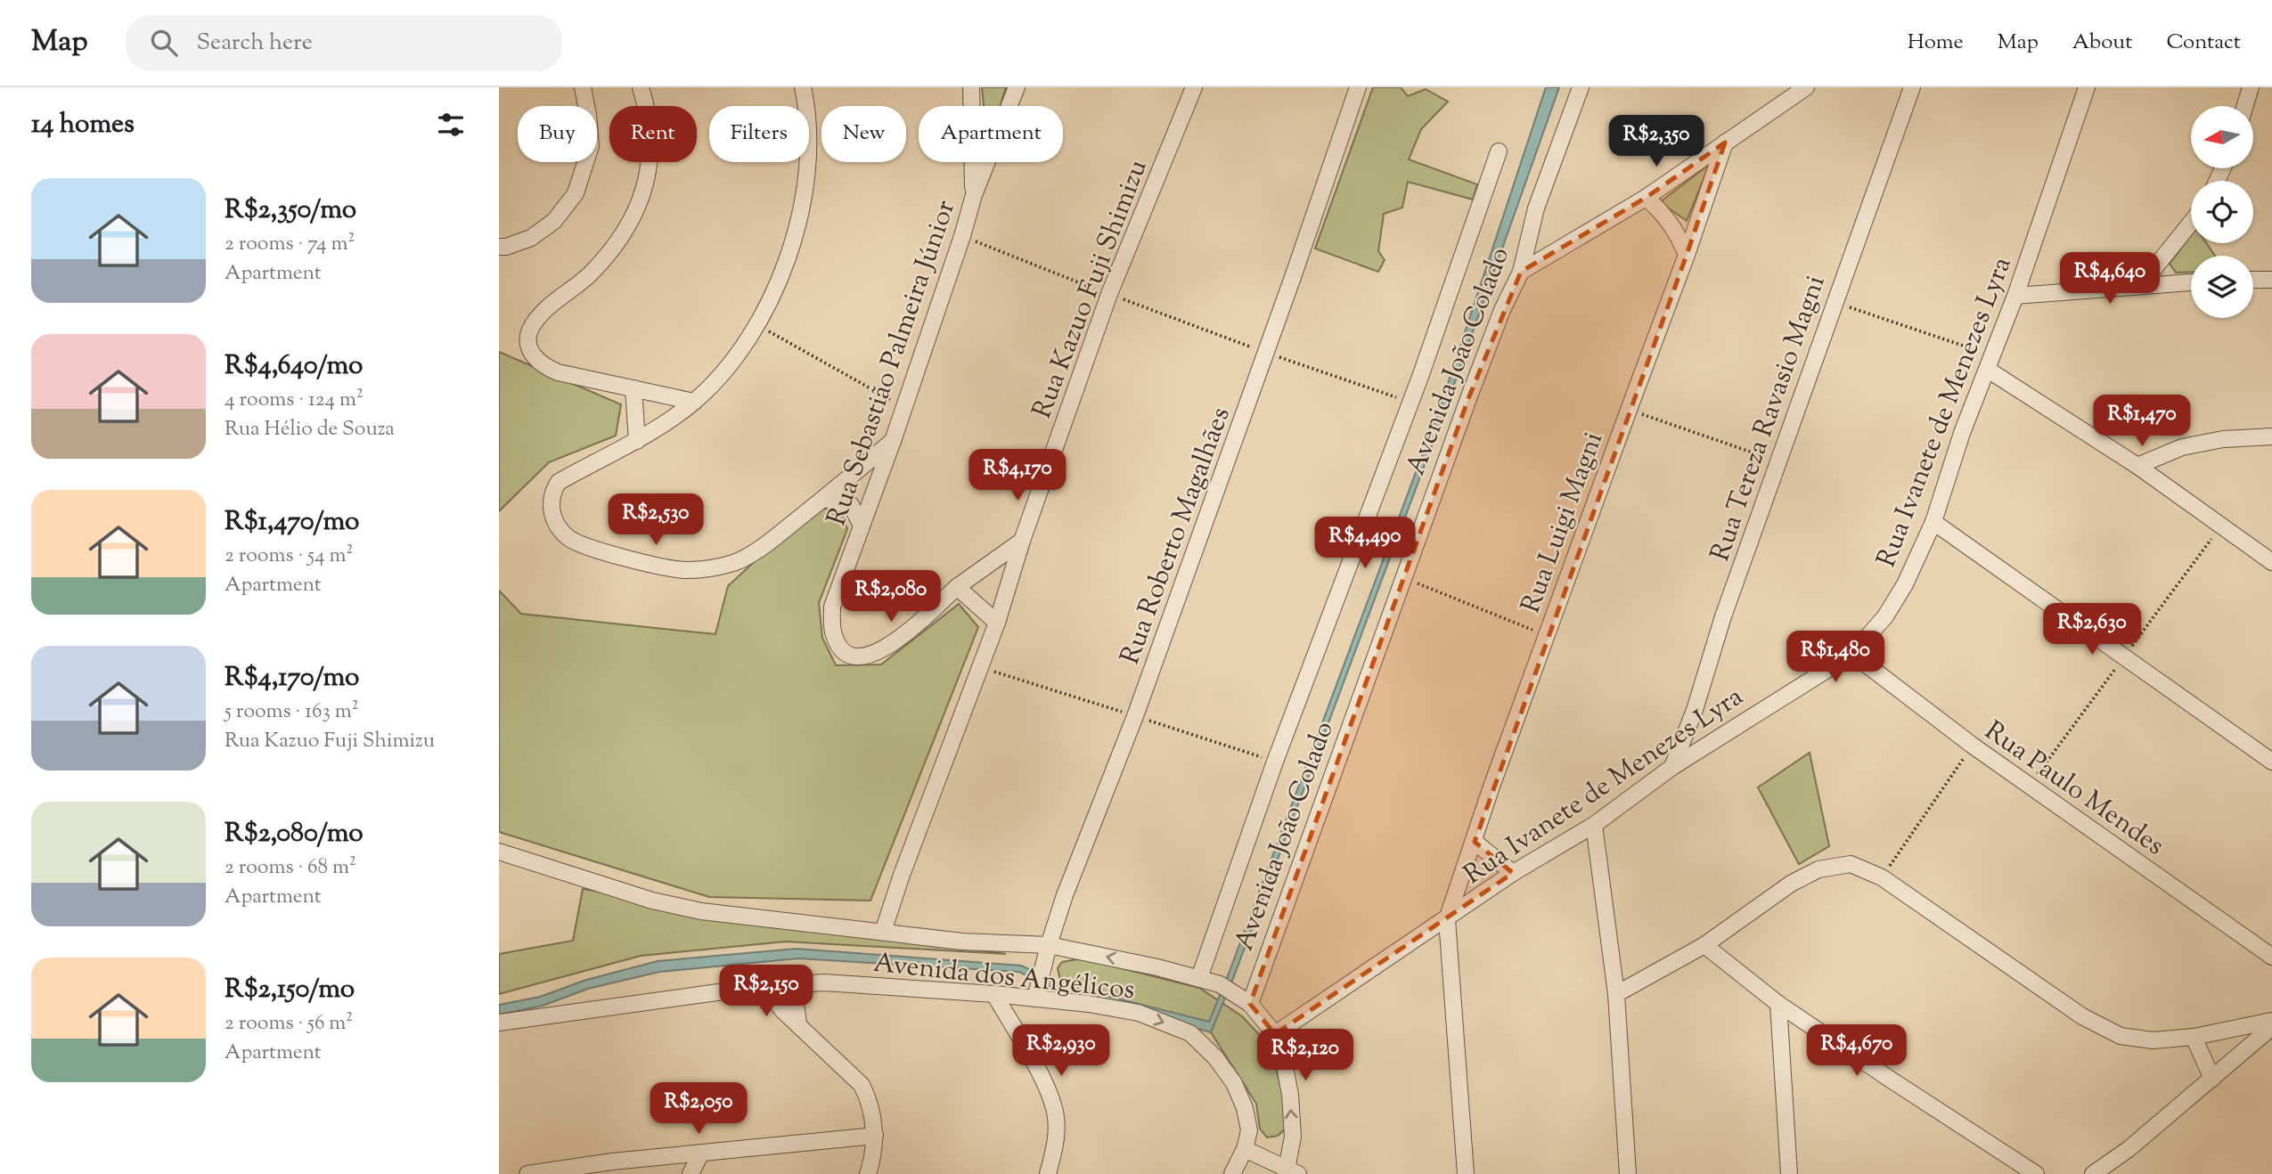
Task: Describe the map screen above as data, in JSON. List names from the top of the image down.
{
  "streets": {
    "street": [
      "Rua Kazuo Fuji Shimizu",
      "Avenida João Colado",
      "Rua Sebastião Palmeira Júnior",
      "Rua Ivanete de Menezes Lyra",
      "Rua Tereza Ravasio Magni",
      "Rua Luigi Magni",
      "Rua Roberto Magalhães",
      "Rua Paulo Mendes",
      "Avenida dos Angélicos"
    ]
  },
  "crossings": [
    ["Rua Ivanete de Menezes Lyra", "Rua Tereza Ravasio Magni"],
    ["Rua Ivanete de Menezes Lyra", "Rua Luigi Magni"],
    ["Rua Ivanete de Menezes Lyra", "Rua Paulo Mendes"],
    ["Rua Roberto Magalhães", "Avenida dos Angélicos"]
  ],
  "north": "left",
  "page": {
    "header": "Map",
    "search": "Search here",
    "nav": [
      "Home",
      "Map",
      "About",
      "Contact"
    ],
    "heading": "14 homes",
    "chip": [
      "Buy",
      "Rent",
      "Filters",
      "New",
      "Apartment"
    ],
    "price": [
      "R$2,350",
      "R$4,640",
      "R$1,470",
      "R$4,170",
      "R$2,530",
      "R$4,490",
      "R$2,080",
      "R$2,630",
      "R$1,480",
      "R$2,150",
      "R$2,930",
      "R$4,670",
      "R$2,120",
      "R$2,050"
    ],
    "list": [
      {
        "name": "R$2,350/mo",
        "note": "2 rooms · 74 m² · Apartment"
      },
      {
        "name": "R$4,640/mo",
        "note": "4 rooms · 124 m² · Rua Hélio de Souza"
      },
      {
        "name": "R$1,470/mo",
        "note": "2 rooms · 54 m² · Apartment"
      },
      {
        "name": "R$4,170/mo",
        "note": "5 rooms · 163 m² · Rua Kazuo Fuji Shimizu"
      },
      {
        "name": "R$2,080/mo",
        "note": "2 rooms · 68 m² · Apartment"
      },
      {
        "name": "R$2,150/mo",
        "note": "2 rooms · 56 m² · Apartment"
      }
    ]
  }
}
